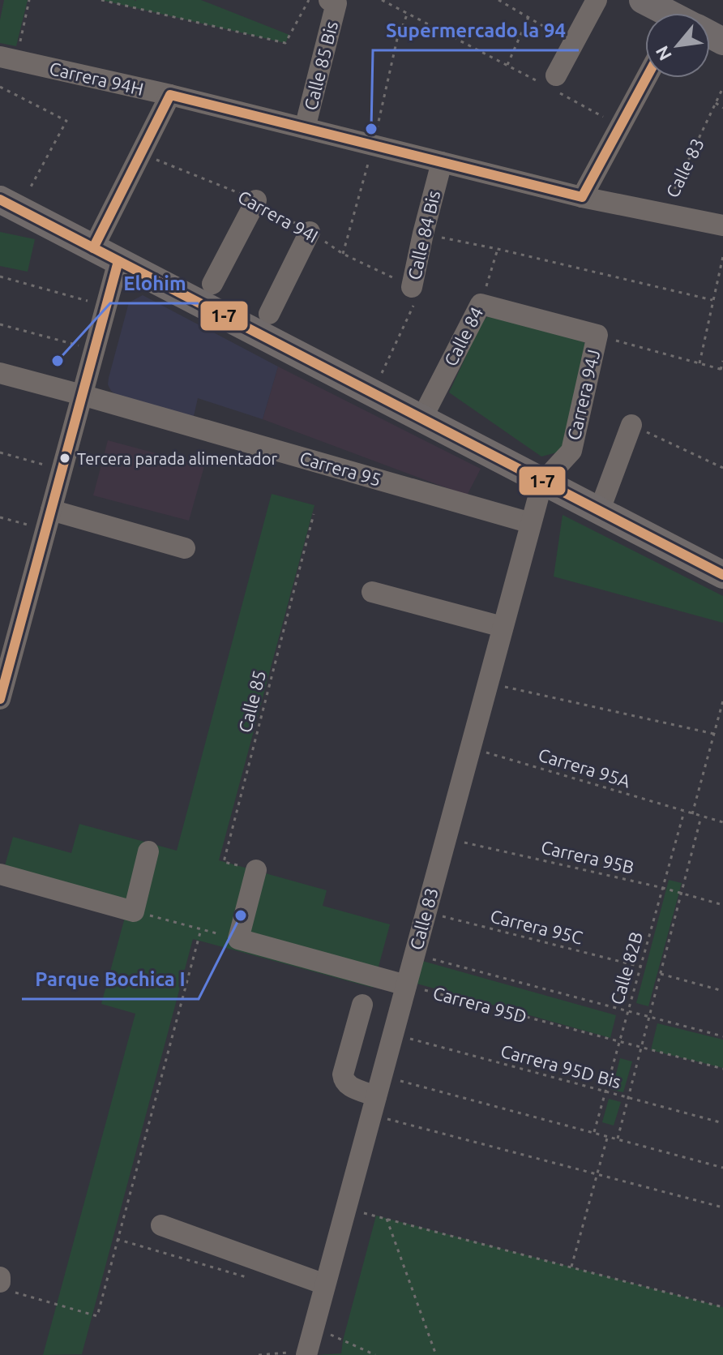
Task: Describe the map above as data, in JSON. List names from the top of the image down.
{
  "streets": {
    "street": [
      "Calle 85 Bis",
      "Carrera 94H",
      "Calle 83",
      "Calle 84 Bis",
      "Calle 84",
      "Carrera 94J",
      "Carrera 95"
    ],
    "path": [
      "Carrera 94I",
      "Calle 85",
      "Carrera 95A",
      "Carrera 95B",
      "Carrera 95C",
      "Calle 82B",
      "Carrera 95D",
      "Carrera 95D Bis"
    ]
  },
  "crossings": [
    ["Calle 85 Bis", "Carrera 94H"],
    ["Carrera 94H", "Calle 83"],
    ["Carrera 94H", "Calle 84 Bis"],
    ["Calle 83", "Carrera 94J"],
    ["Calle 83", "Carrera 95"],
    ["Calle 83", "Carrera 95A"],
    ["Calle 83", "Carrera 95B"],
    ["Calle 83", "Carrera 95C"],
    ["Calle 83", "Carrera 95D"],
    ["Calle 83", "Carrera 95D Bis"],
    ["Carrera 94I", "Calle 84 Bis"],
    ["Carrera 95A", "Calle 82B"],
    ["Carrera 95B", "Calle 82B"],
    ["Carrera 95C", "Calle 82B"],
    ["Calle 82B", "Carrera 95D"],
    ["Calle 82B", "Carrera 95D Bis"]
  ],
  "places": [
    "Supermercado la 94",
    "Elohim",
    "Tercera parada alimentador",
    "Parque Bochica I"
  ],
  "lines": ["transit line 1-7"],
  "north": "bottom left"
}
